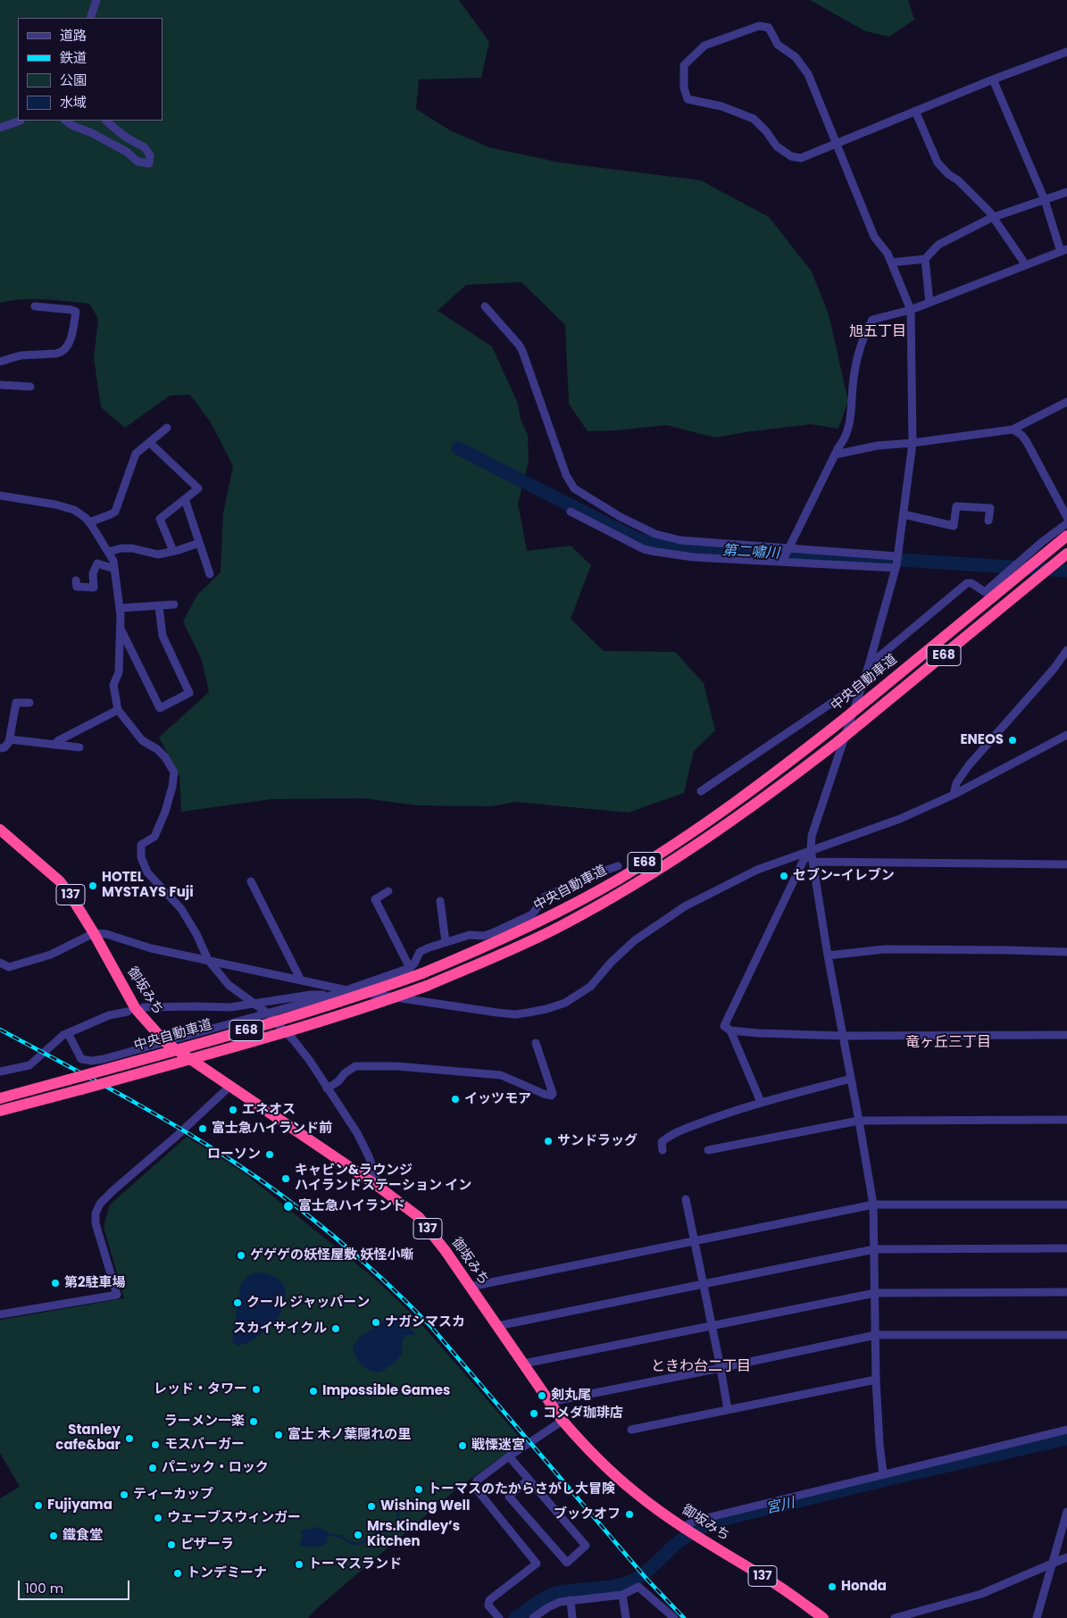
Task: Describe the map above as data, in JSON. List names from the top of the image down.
{
  "streets": {
    "highway": [
      "E68",
      "中央自動車道",
      "137",
      "御坂みち"
    ]
  },
  "districts": ["旭五丁目", "竜ヶ丘三丁目", "ときわ台二丁目"],
  "water": ["第二嘯川", "宮川"],
  "places": [
    "ENEOS",
    "セブン-イレブン",
    "HOTEL MYSTAYS Fuji",
    "イッツモア",
    "エネオス",
    "富士急ハイランド前",
    "サンドラッグ",
    "ローソン",
    "キャビン&ラウンジ ハイランドステーション イン",
    "富士急ハイランド",
    "ゲゲゲの妖怪屋敷 妖怪小噺",
    "第2駐車場",
    "クール ジャッパーン",
    "ナガシマスカ",
    "スカイサイクル",
    "レッド・タワー",
    "Impossible Games",
    "剣丸尾",
    "コメダ珈琲店",
    "ラーメン一楽",
    "富士 木ノ葉隠れの里",
    "Stanley cafe&bar",
    "モスバーガー",
    "戦慄迷宮",
    "パニック・ロック",
    "トーマスのたからさがし大冒険",
    "ティーカップ",
    "Fujiyama",
    "Wishing Well",
    "ブックオフ",
    "ウェーブスウィンガー",
    "Mrs.Kindley’s Kitchen",
    "鐵食堂",
    "ピザーラ",
    "トーマスランド",
    "トンデミーナ",
    "Honda"
  ],
  "legend": [
    "道路",
    "鉄道",
    "公園",
    "水域"
  ],
  "scale_bar": "100 m"
}
